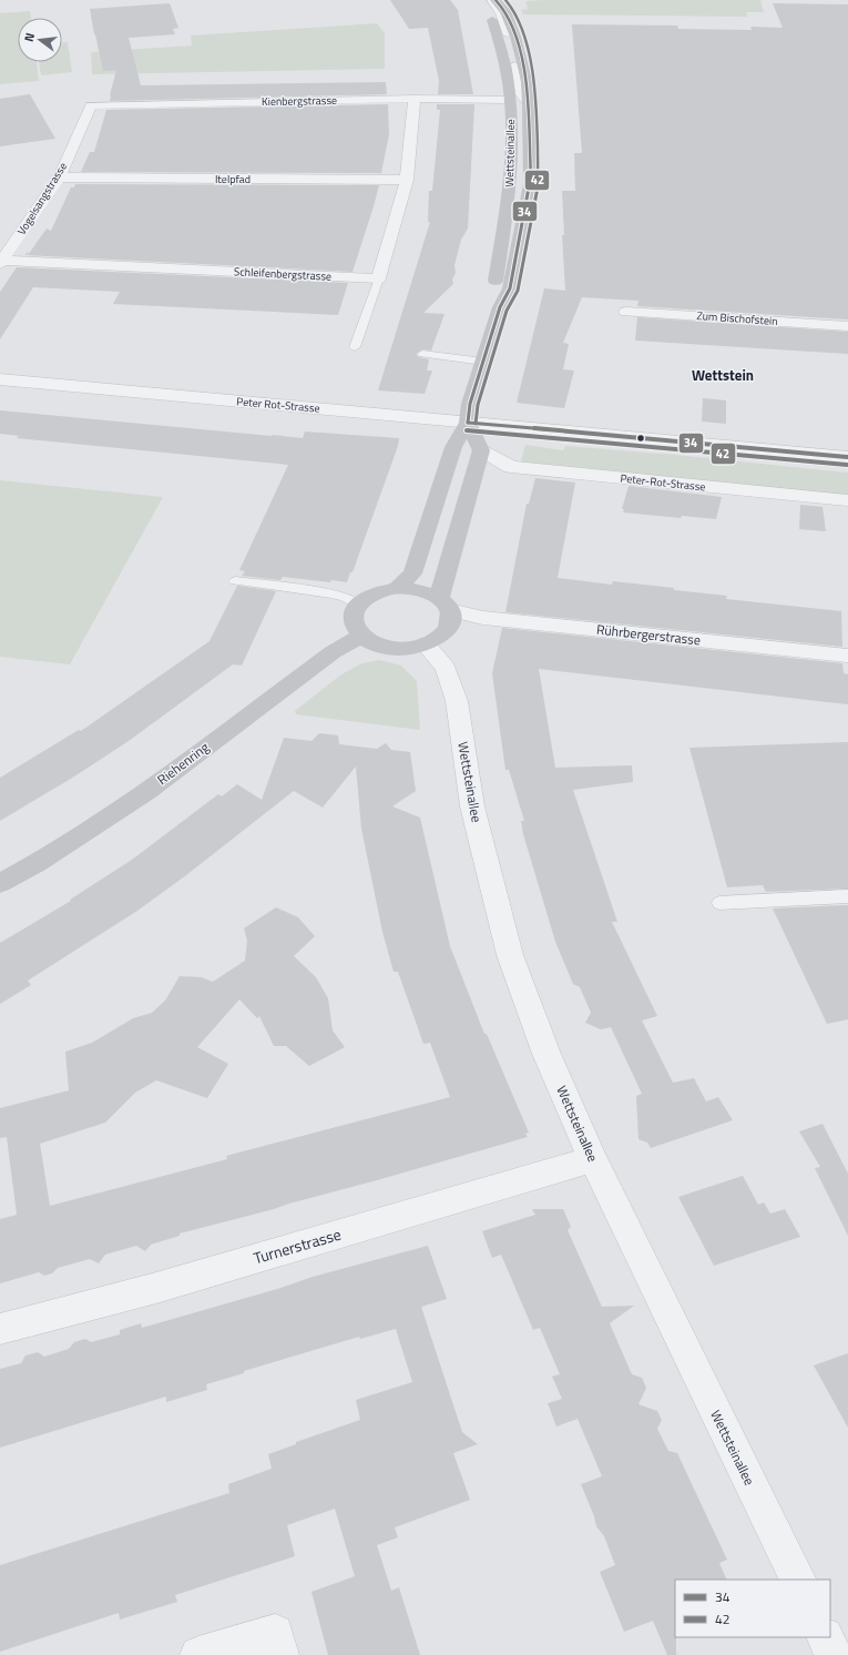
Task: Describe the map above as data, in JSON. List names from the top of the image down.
{
  "streets": {
    "main road": ["Wettsteinallee", "Riehenring"],
    "street": [
      "Kienbergstrasse",
      "Itelpfad",
      "Vogelsangstrasse",
      "Schleifenbergstrasse",
      "Zum Bischofstein",
      "Peter Rot-Strasse",
      "Peter-Rot-Strasse",
      "Rührbergerstrasse",
      "Turnerstrasse"
    ]
  },
  "crossings": [
    ["Kienbergstrasse", "Wettsteinallee"],
    ["Kienbergstrasse", "Vogelsangstrasse"],
    ["Wettsteinallee", "Peter Rot-Strasse"],
    ["Wettsteinallee", "Rührbergerstrasse"],
    ["Wettsteinallee", "Riehenring"],
    ["Wettsteinallee", "Turnerstrasse"],
    ["Itelpfad", "Vogelsangstrasse"],
    ["Vogelsangstrasse", "Schleifenbergstrasse"],
    ["Rührbergerstrasse", "Riehenring"]
  ],
  "districts": ["Wettstein"],
  "lines": ["transit line 34", "transit line 42"],
  "legend": ["34", "42"],
  "north": "left"
}
